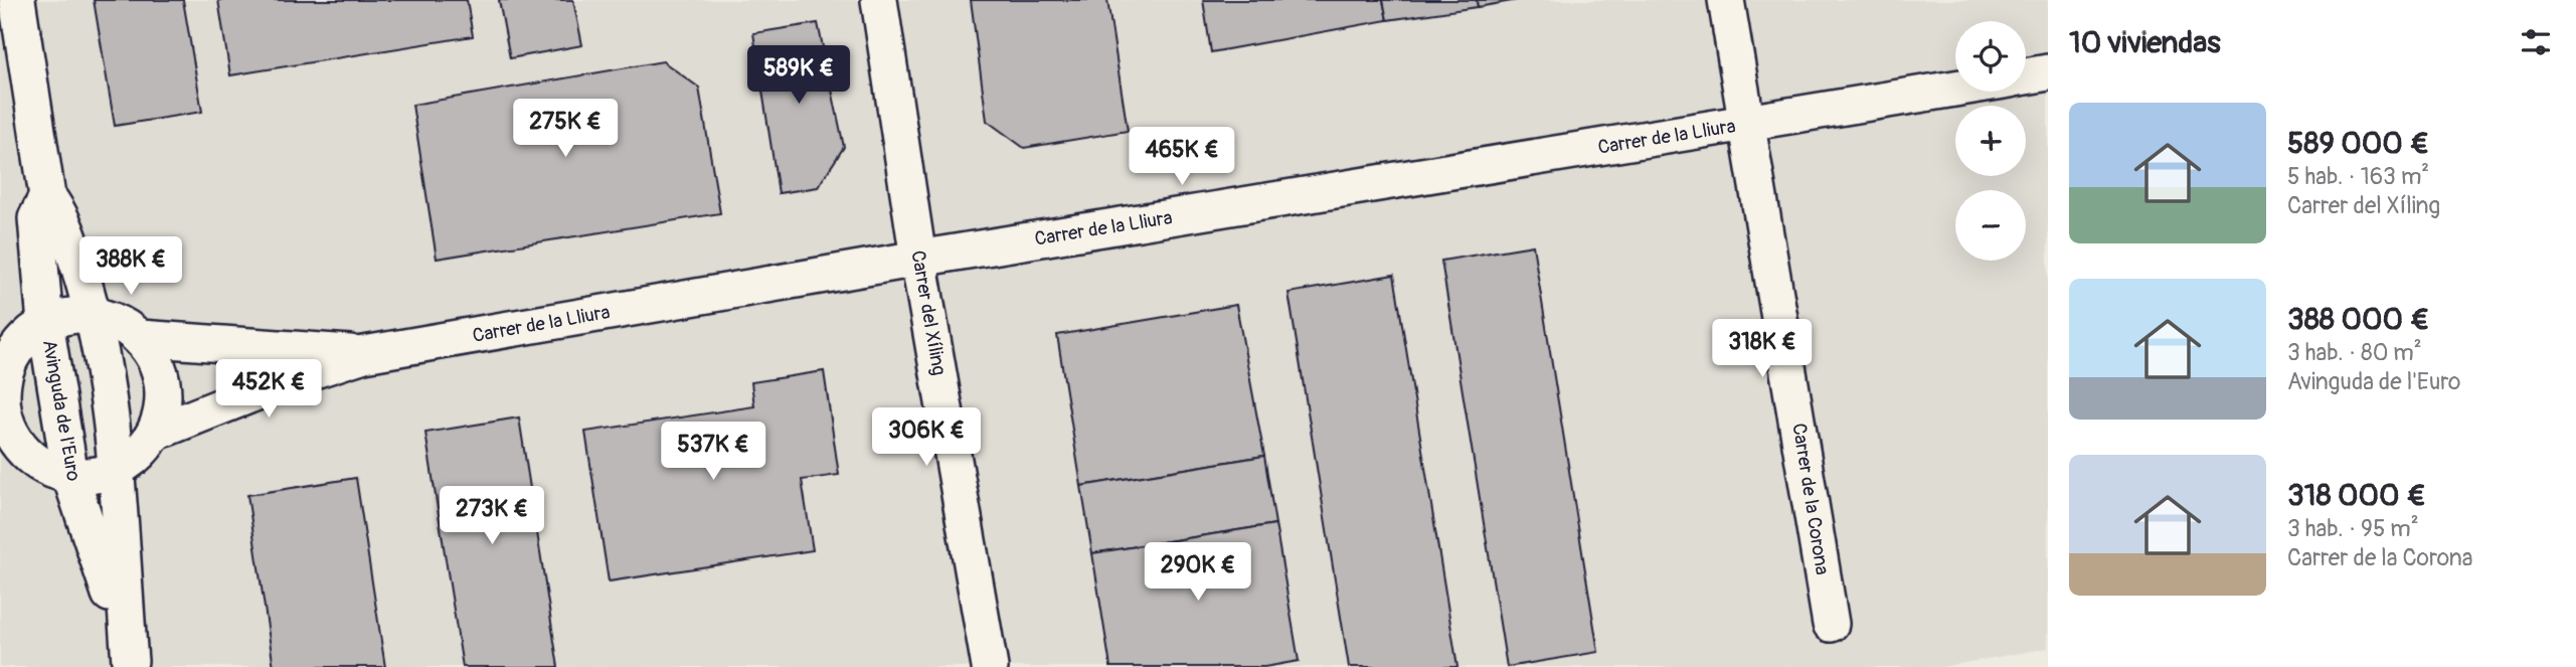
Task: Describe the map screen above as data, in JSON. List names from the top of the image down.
{
  "streets": {
    "street": [
      "Carrer de la Lliura",
      "Carrer del Xíling",
      "Avinguda de l'Euro",
      "Carrer de la Corona"
    ]
  },
  "crossings": [
    ["Carrer de la Lliura", "Carrer del Xíling"],
    ["Carrer de la Lliura", "Carrer de la Corona"]
  ],
  "page": {
    "heading": "10 viviendas",
    "map_buttons": ["+", "−"],
    "price": [
      "589K €",
      "275K €",
      "465K €",
      "388K €",
      "318K €",
      "452K €",
      "306K €",
      "537K €",
      "273K €",
      "290K €"
    ],
    "list": [
      {
        "name": "589 000 €",
        "note": "5 hab. · 163 m² · Carrer del Xíling"
      },
      {
        "name": "388 000 €",
        "note": "3 hab. · 80 m² · Avinguda de l'Euro"
      },
      {
        "name": "318 000 €",
        "note": "3 hab. · 95 m² · Carrer de la Corona"
      }
    ]
  }
}
